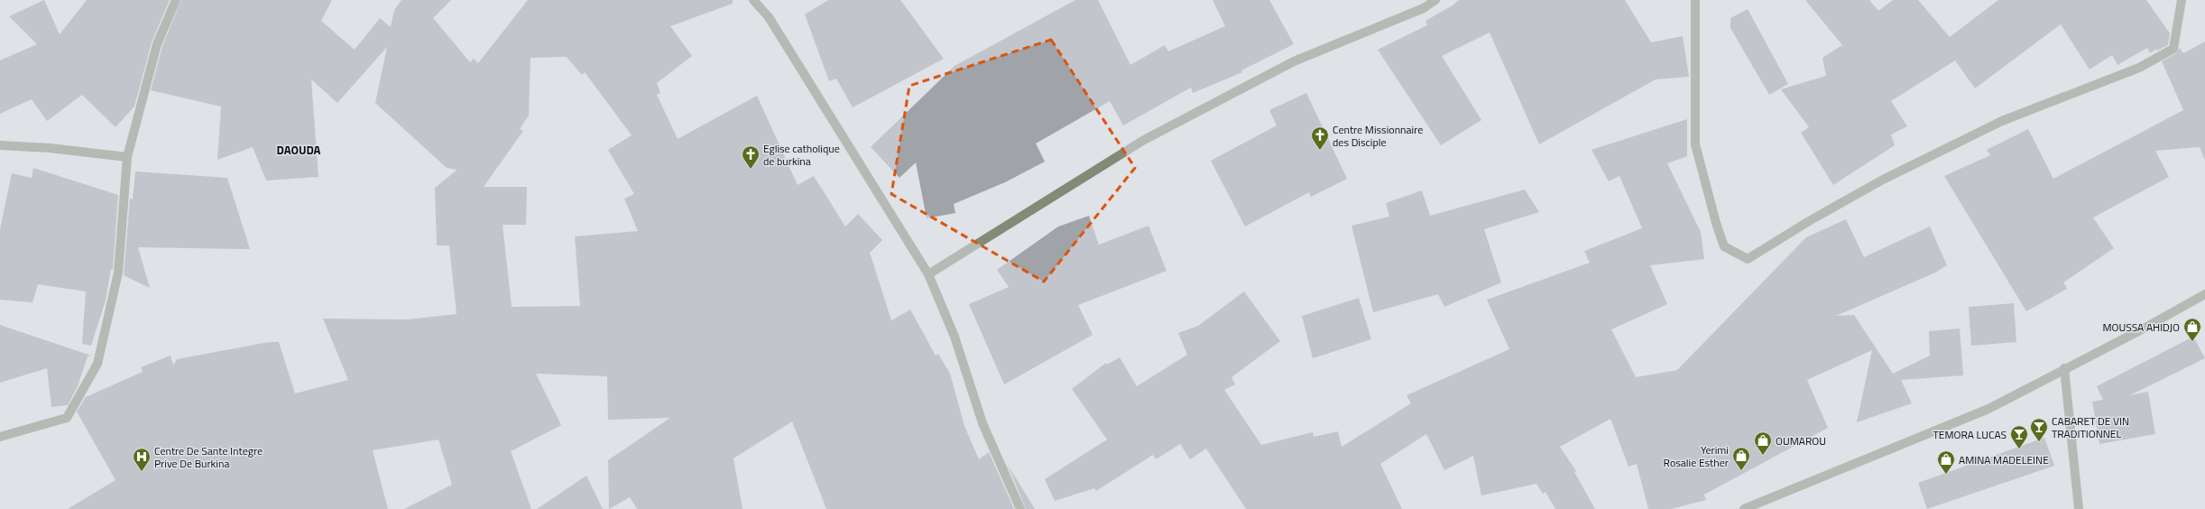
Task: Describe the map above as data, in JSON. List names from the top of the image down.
{
  "districts": ["DAOUDA"],
  "places": {
    "church": ["Centre Missionnaire des Disciple", "Eglise catholique de burkina"],
    "shop": [
      "MOUSSA AHIDJO",
      "OUMAROU",
      "Yerimi Rosalie Esther",
      "AMINA MADELEINE"
    ],
    "bar": ["CABARET DE VIN TRADITIONNEL", "TEMORA LUCAS"],
    "hospital": ["Centre De Sante Integre Prive De Burkina"]
  }
}
